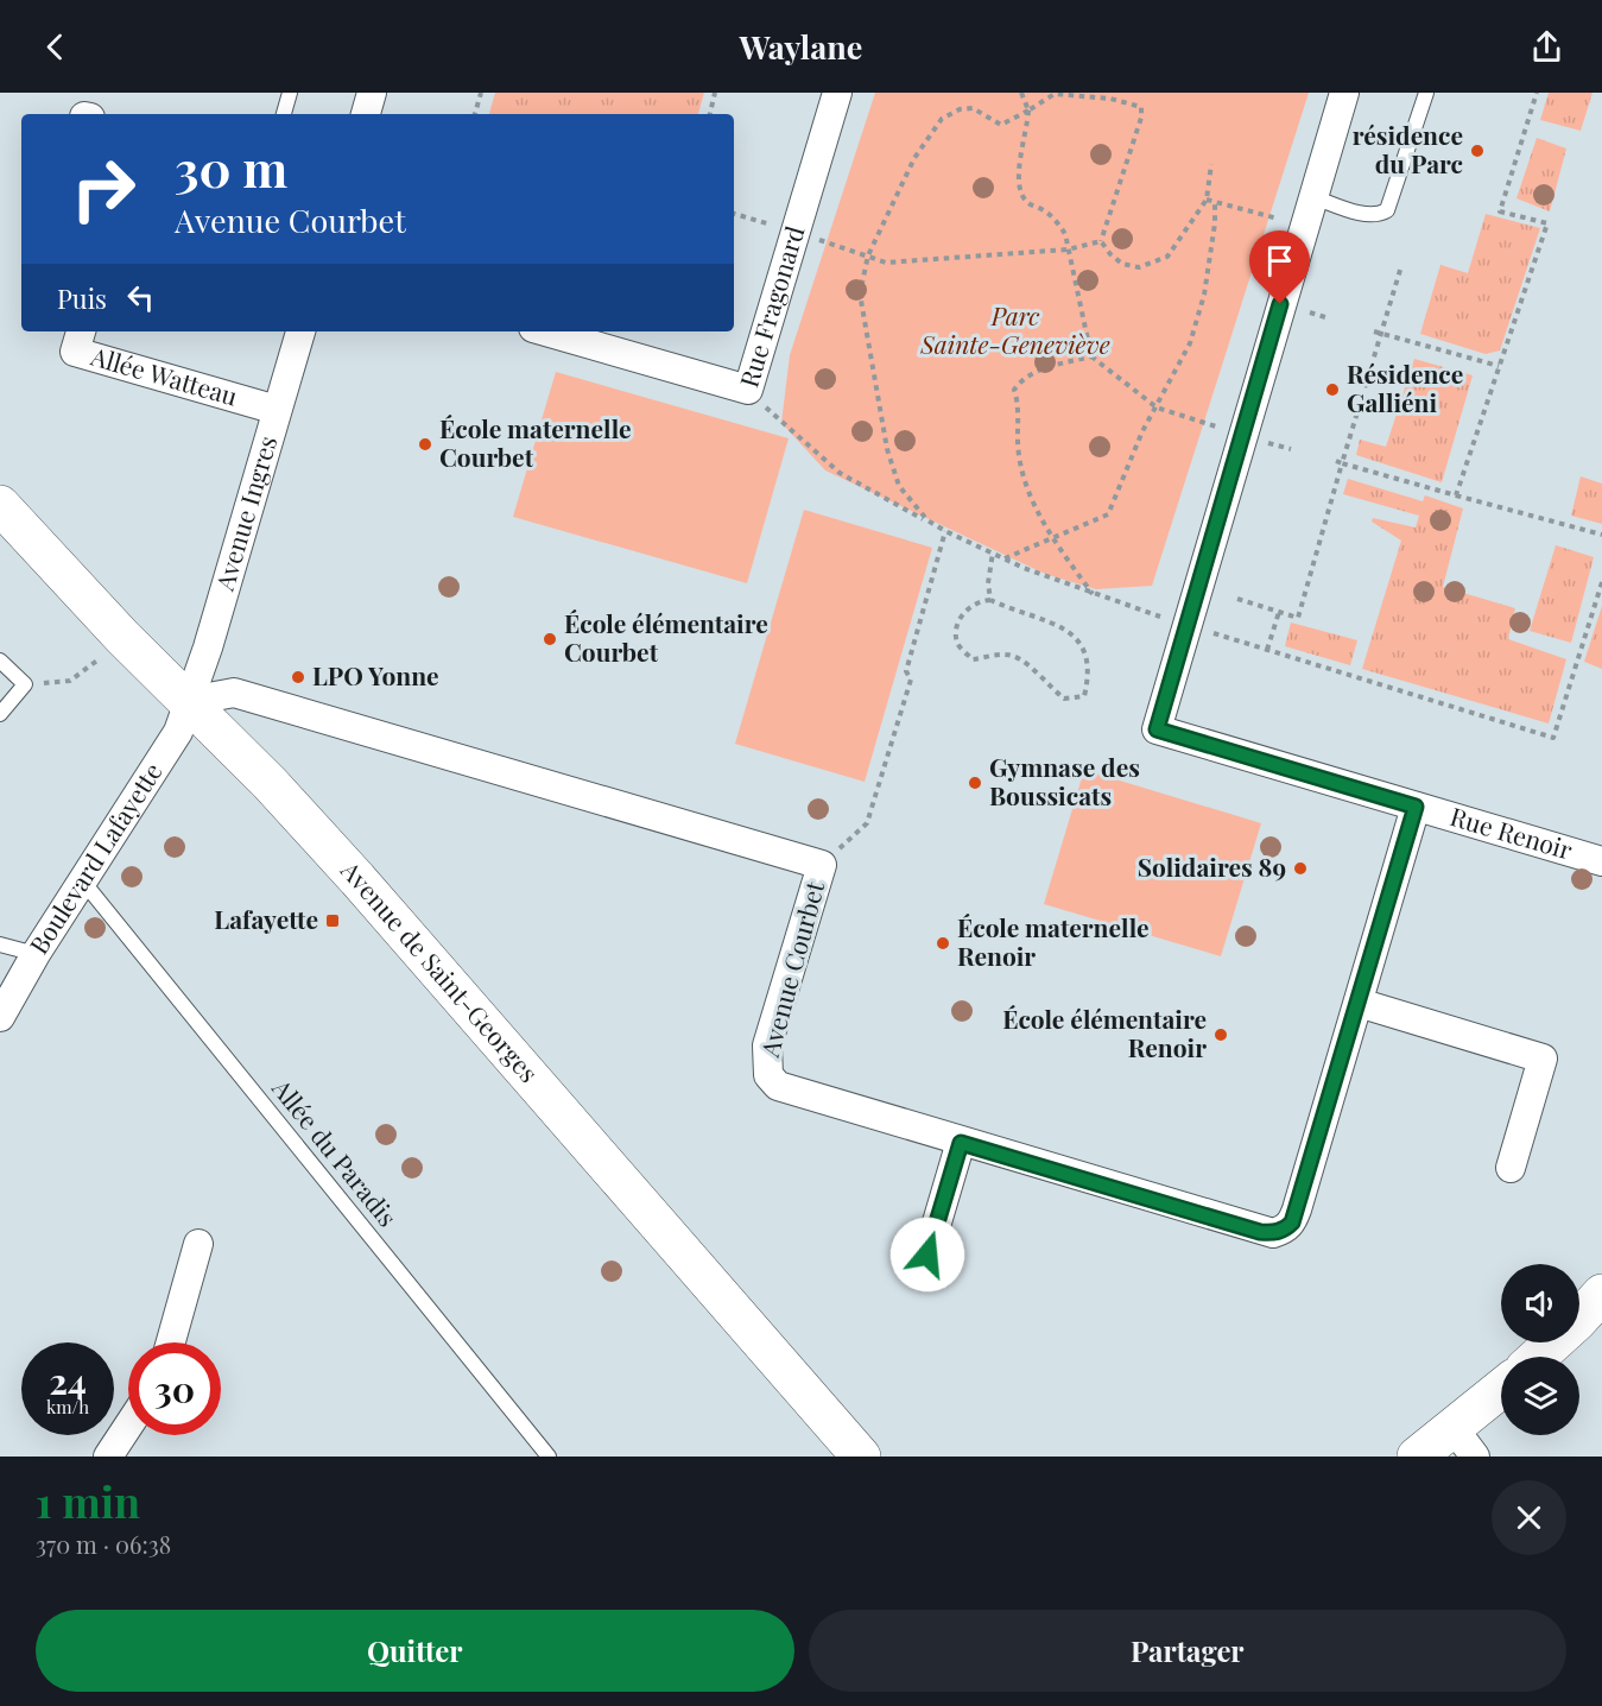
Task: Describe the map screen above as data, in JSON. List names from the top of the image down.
{
  "streets": {
    "main road": ["Avenue de Saint-Georges"],
    "street": [
      "Rue Fragonard",
      "Allée Watteau",
      "Avenue Ingres",
      "Rue Renoir",
      "Boulevard Lafayette",
      "Avenue Courbet"
    ],
    "lane": ["Allée du Paradis"]
  },
  "crossings": [
    ["Allée Watteau", "Avenue Ingres"],
    ["Avenue Ingres", "Boulevard Lafayette"],
    ["Avenue Ingres", "Avenue Courbet"],
    ["Avenue Ingres", "Avenue de Saint-Georges"],
    ["Rue Renoir", "Avenue Courbet"],
    ["Boulevard Lafayette", "Avenue Courbet"],
    ["Boulevard Lafayette", "Avenue de Saint-Georges"],
    ["Boulevard Lafayette", "Allée du Paradis"],
    ["Avenue Courbet", "Avenue de Saint-Georges"]
  ],
  "parks": ["Parc Sainte-Geneviève"],
  "places": {
    "other": [
      "résidence du Parc",
      "Résidence Galliéni",
      "École maternelle Courbet",
      "École élémentaire Courbet",
      "LPO Yonne",
      "Gymnase des Boussicats",
      "Solidaires 89",
      "École maternelle Renoir",
      "École élémentaire Renoir"
    ],
    "transit": ["Lafayette"]
  },
  "page": {
    "header": "Waylane",
    "turn": ["30 m", "Avenue Courbet"],
    "then": "Puis",
    "speed": "24 km/h",
    "limit": "30",
    "heading": ["1 min", "370 m · 06:38"],
    "buttons": ["Quitter", "Partager"]
  }
}
